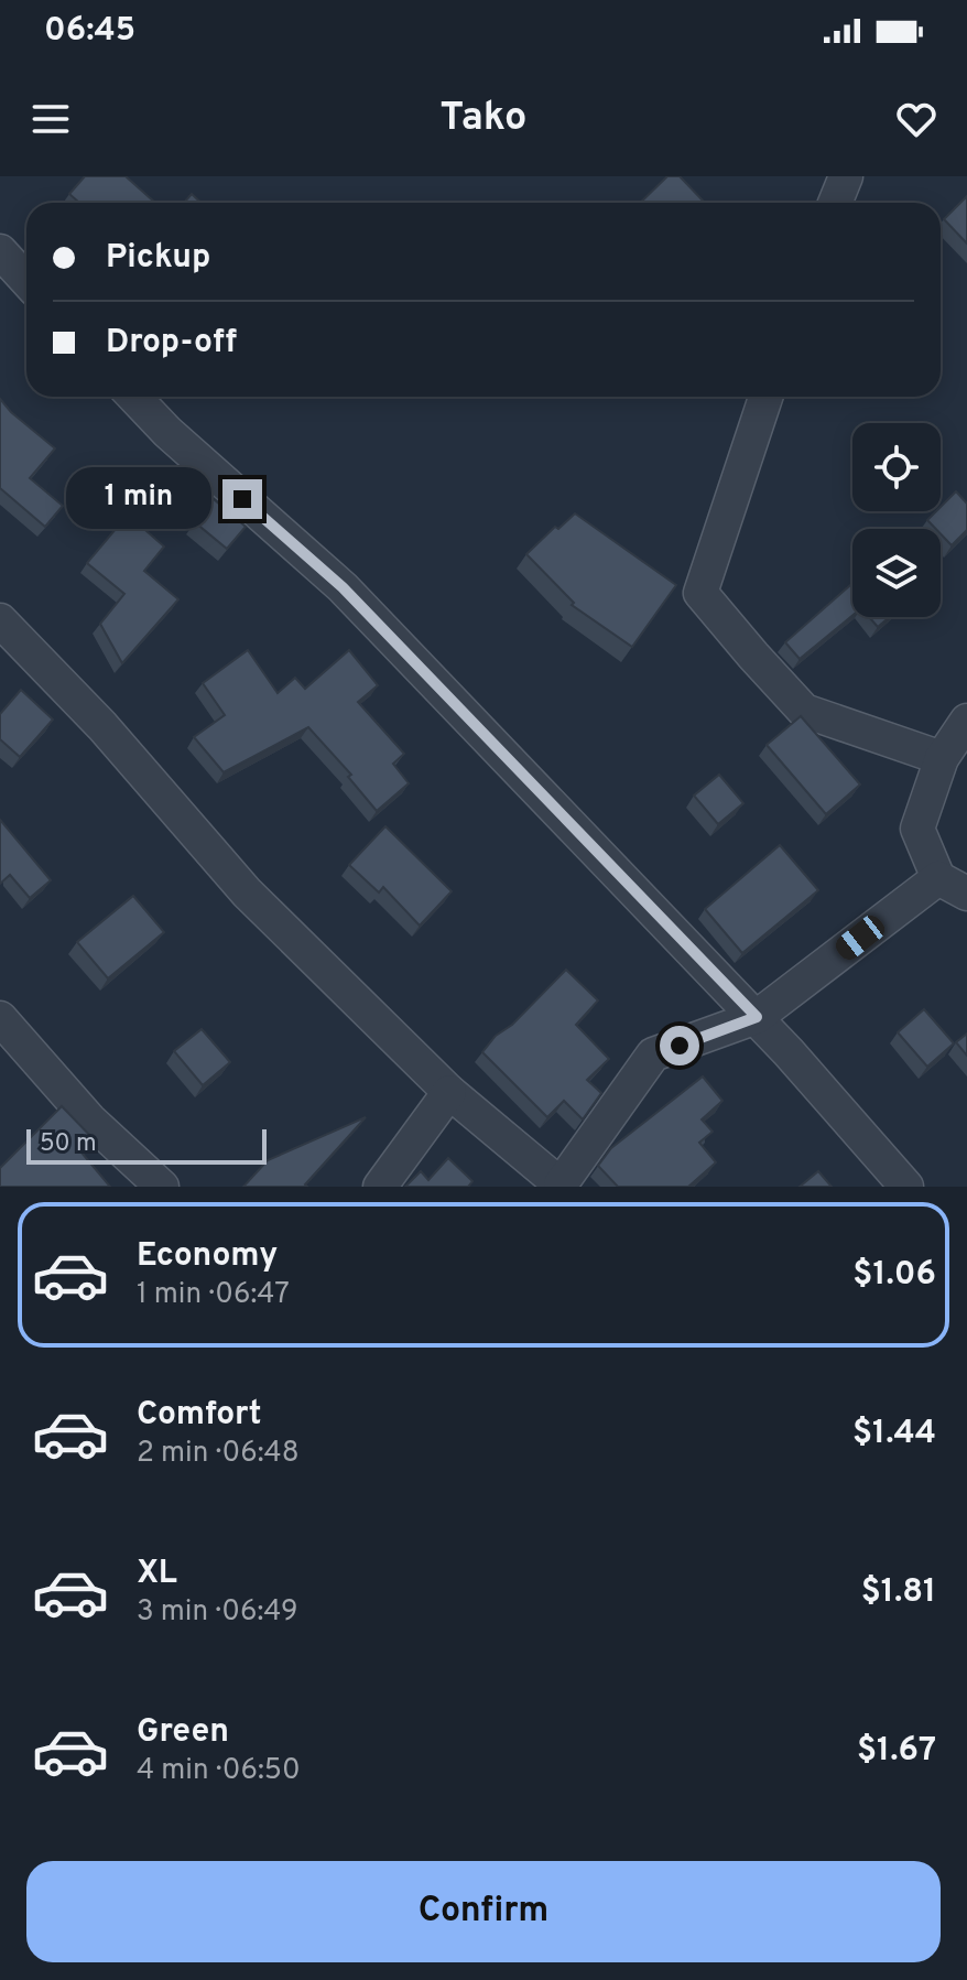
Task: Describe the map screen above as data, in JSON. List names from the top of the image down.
{
  "scale_bar": "50 m",
  "page": {
    "status": "06:45",
    "header": "Tako",
    "banner": ["Pickup", "Drop-off"],
    "bubble": "1 min",
    "scale": "50 m",
    "list": [
      {
        "name": "Economy",
        "note": "1 min · 06:47",
        "value": "$1.06"
      },
      {
        "name": "Comfort",
        "note": "2 min · 06:48",
        "value": "$1.44"
      },
      {
        "name": "XL",
        "note": "3 min · 06:49",
        "value": "$1.81"
      },
      {
        "name": "Green",
        "note": "4 min · 06:50",
        "value": "$1.67"
      }
    ],
    "buttons": "Confirm"
  }
}
